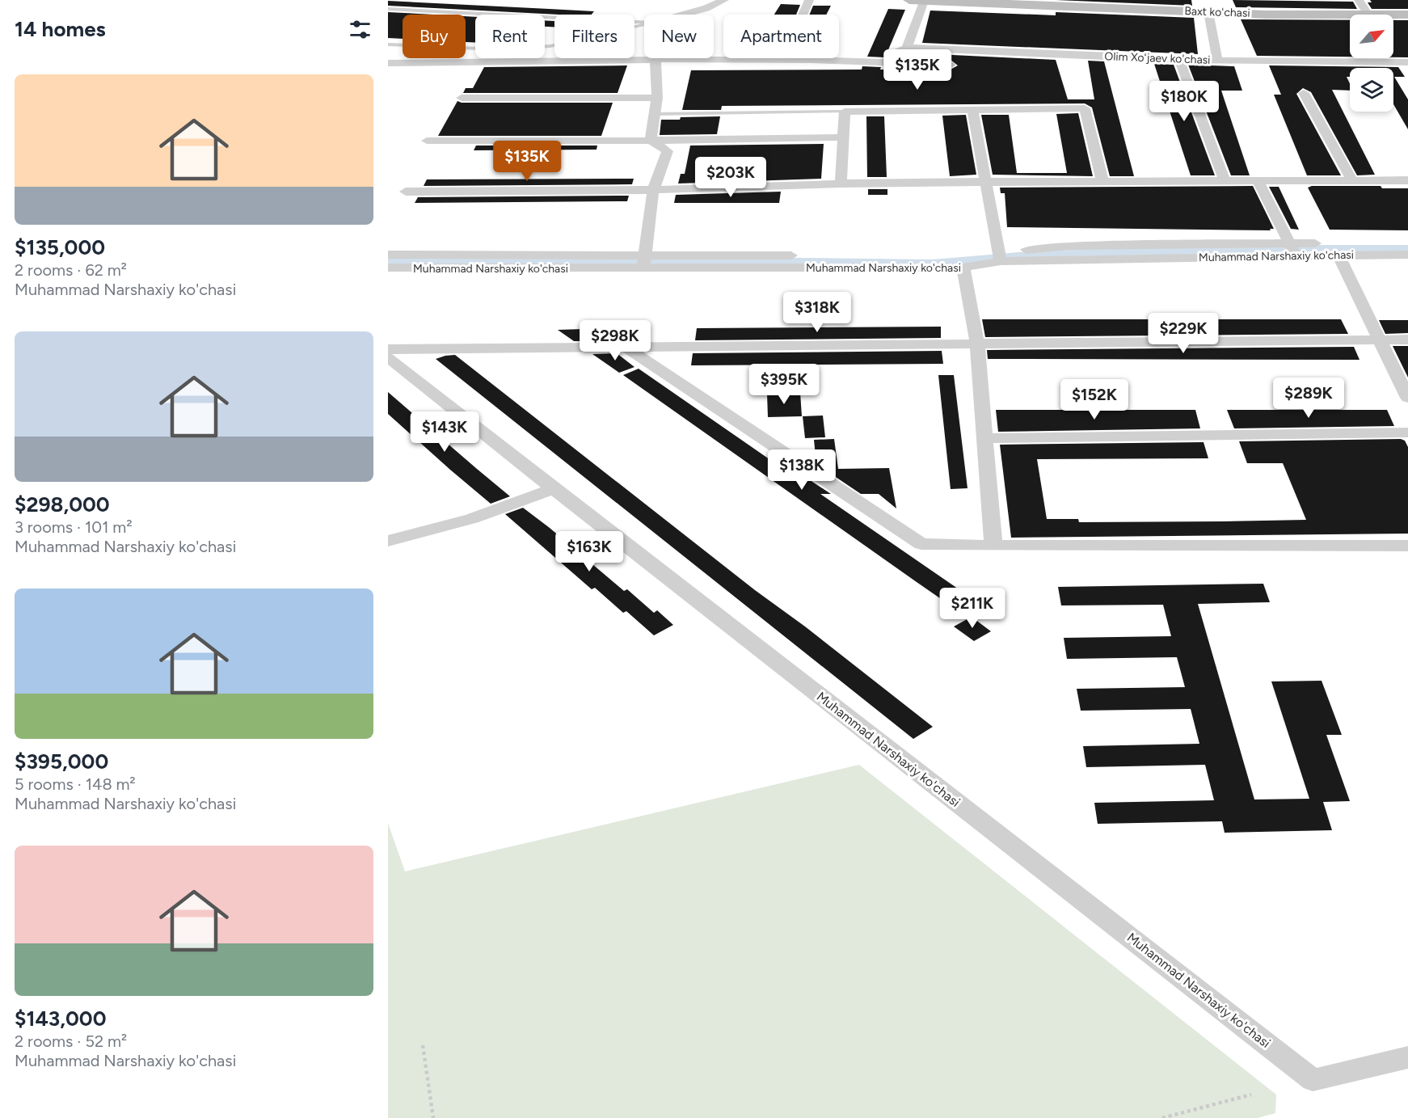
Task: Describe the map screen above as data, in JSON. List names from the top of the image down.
{
  "streets": {
    "main road": ["Baxt koʻchasi"],
    "street": ["Olim Xoʻjaev ko'chasi", "Muhammad Narshaxiy ko'chasi"]
  },
  "north": "top right",
  "page": {
    "heading": "14 homes",
    "chip": [
      "Buy",
      "Rent",
      "Filters",
      "New",
      "Apartment"
    ],
    "price": [
      "$135K",
      "$180K",
      "$135K",
      "$203K",
      "$318K",
      "$229K",
      "$298K",
      "$395K",
      "$289K",
      "$152K",
      "$143K",
      "$138K",
      "$163K",
      "$211K"
    ],
    "list": [
      {
        "name": "$135,000",
        "note": "2 rooms · 62 m² · Muhammad Narshaxiy ko'chasi"
      },
      {
        "name": "$298,000",
        "note": "3 rooms · 101 m² · Muhammad Narshaxiy ko'chasi"
      },
      {
        "name": "$395,000",
        "note": "5 rooms · 148 m² · Muhammad Narshaxiy ko'chasi"
      },
      {
        "name": "$143,000",
        "note": "2 rooms · 52 m² · Muhammad Narshaxiy ko'chasi"
      }
    ]
  }
}
